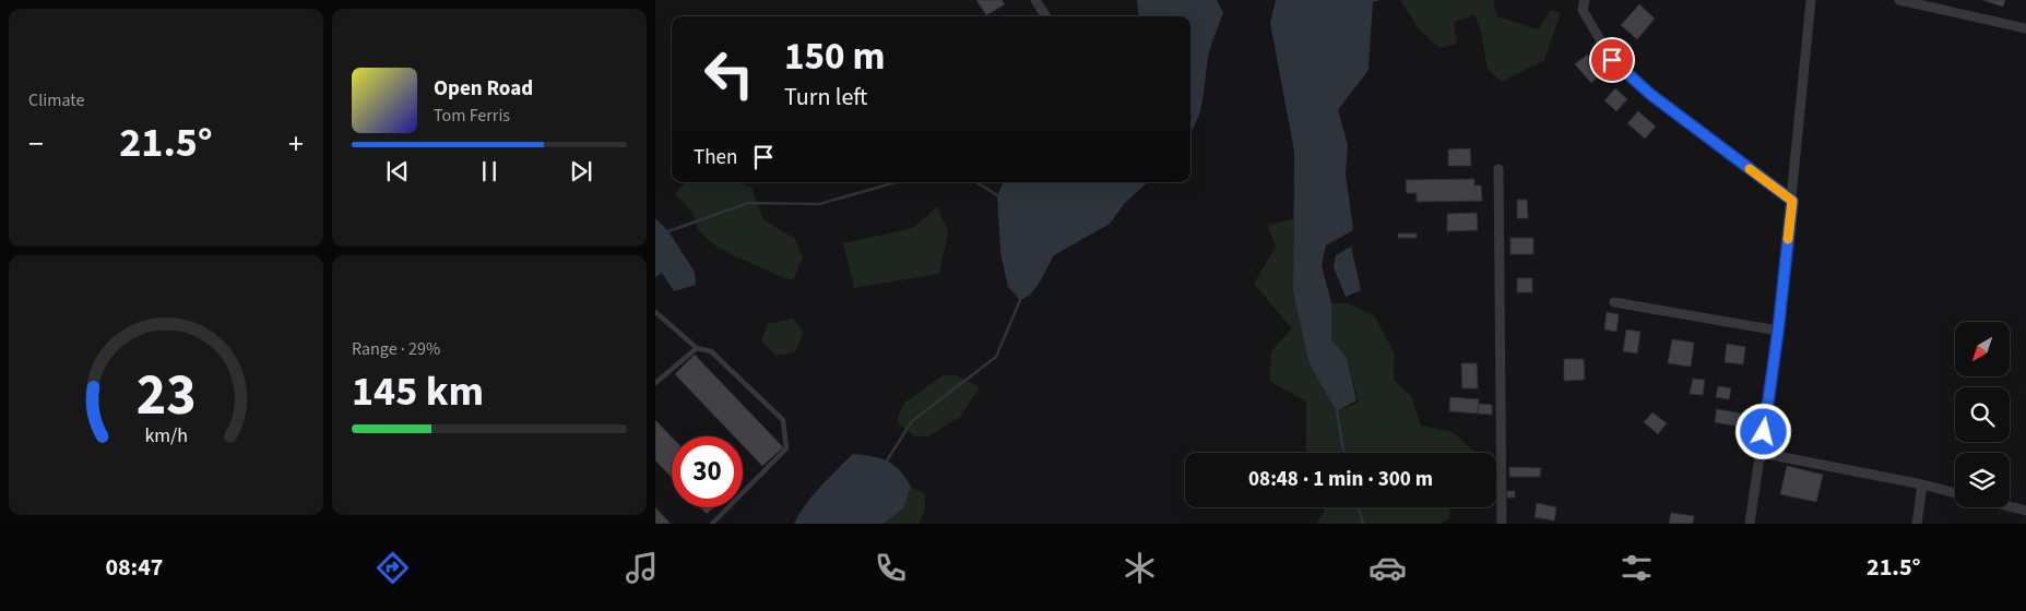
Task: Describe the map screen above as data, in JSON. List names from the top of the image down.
{
  "north": "bottom left",
  "page": {
    "tile": [
      "Climate",
      ["Range · 29%", "145 km"]
    ],
    "turn": ["150 m", "Turn left"],
    "song": ["Open Road", "Tom Ferris"],
    "heat": ["−", "21.5°", "+"],
    "then": "Then",
    "limit": "30",
    "trip": "08:48 · 1 min · 300 m",
    "tabs": ["08:47", "21.5°"],
    "gauge": ["23", "km/h"]
  }
}
